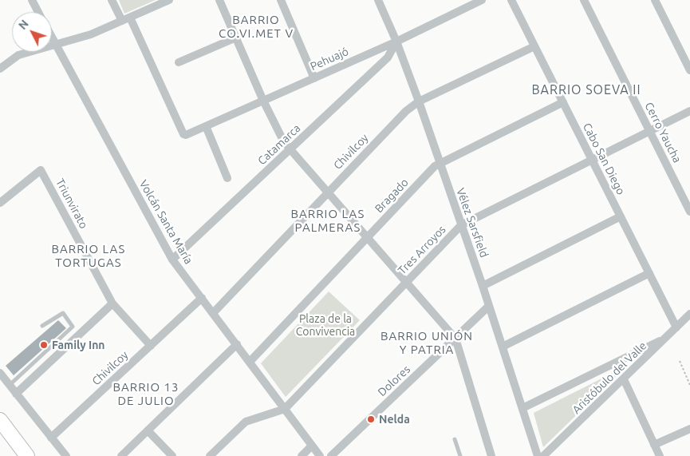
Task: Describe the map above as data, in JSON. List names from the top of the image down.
{
  "streets": {
    "street": [
      "Pehuajó",
      "Cerro Yaucha",
      "Catamarca",
      "Chivilcoy",
      "Cabo San Diego",
      "Bragado",
      "Triunvirato",
      "Volcán Santa María",
      "Vélez Sarsfield",
      "Tres Arroyos",
      "Aristóbulo del Valle",
      "Dolores"
    ]
  },
  "crossings": [
    ["Pehuajó", "Catamarca"],
    ["Pehuajó", "Vélez Sarsfield"],
    ["Cerro Yaucha", "Tres Arroyos"],
    ["Catamarca", "Volcán Santa María"],
    ["Catamarca", "Vélez Sarsfield"],
    ["Chivilcoy", "Cabo San Diego"],
    ["Chivilcoy", "Triunvirato"],
    ["Chivilcoy", "Volcán Santa María"],
    ["Chivilcoy", "Vélez Sarsfield"],
    ["Cabo San Diego", "Bragado"],
    ["Cabo San Diego", "Tres Arroyos"],
    ["Cabo San Diego", "Aristóbulo del Valle"],
    ["Bragado", "Volcán Santa María"],
    ["Bragado", "Vélez Sarsfield"],
    ["Volcán Santa María", "Tres Arroyos"],
    ["Vélez Sarsfield", "Tres Arroyos"],
    ["Vélez Sarsfield", "Dolores"]
  ],
  "districts": [
    "BARRIO CO.VI.MET V",
    "BARRIO SOEVA II",
    "BARRIO LAS PALMERAS",
    "BARRIO LAS TORTUGAS",
    "BARRIO UNIÓN Y PATRIA",
    "BARRIO 13 DE JULIO"
  ],
  "parks": ["Plaza de la Convivencia"],
  "places": ["Family Inn", "Nelda"],
  "north": "top left"
}
